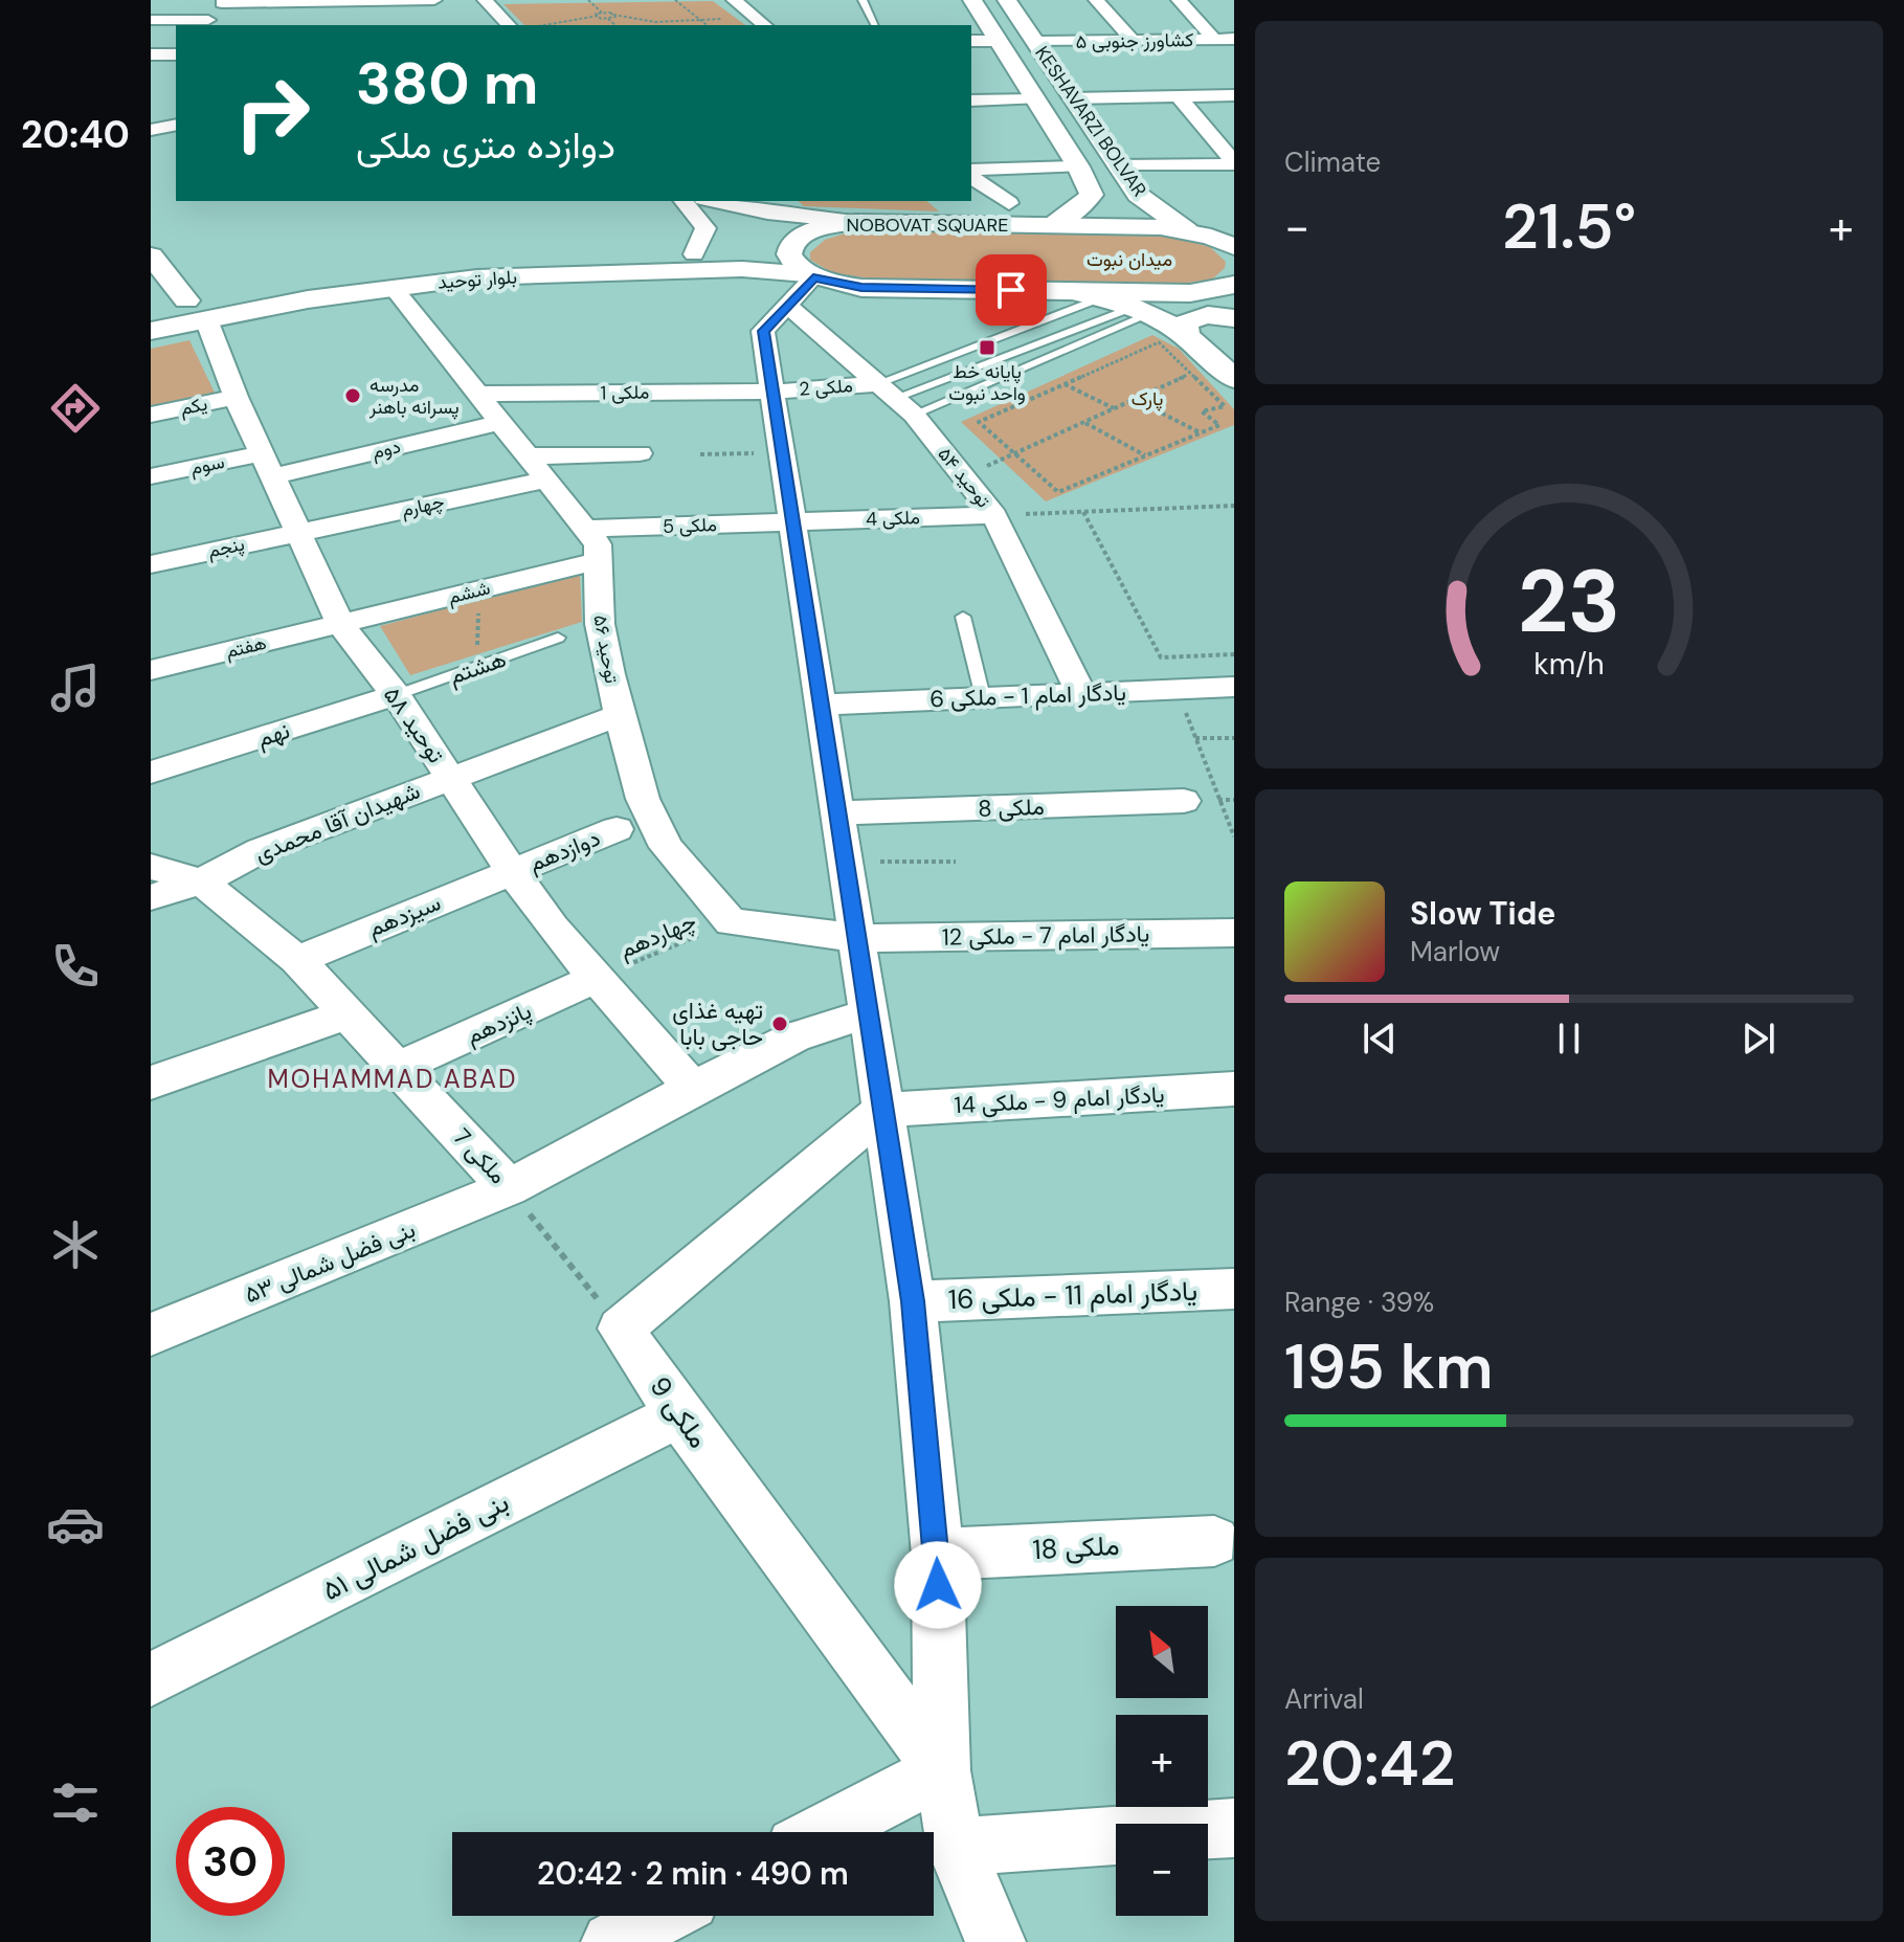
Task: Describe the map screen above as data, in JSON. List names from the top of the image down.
{
  "streets": {
    "main road": ["KESHAVARZI BOLVAR", "NOBOVAT SQUARE", "بلوار توحید"],
    "street": [
      "کشاورز جنوبی ۵",
      "ملکی 2",
      "ملکی 1",
      "یکم",
      "دوم",
      "سوم",
      "توحید ۵۴",
      "چهارم",
      "ملکی 4",
      "ملکی 5",
      "پنجم",
      "ششم",
      "هفتم",
      "توحید ۵۶",
      "یادگار امام 1 - ملکی 6",
      "توحید ۵۸",
      "نهم",
      "ملکی 8",
      "شهیدان آقا محمدی",
      "دوازدهم",
      "سیزدهم",
      "یادگار امام 7 - ملکی 12",
      "پانزدهم",
      "یادگار امام 9 - ملکی 14",
      "ملکی 7",
      "بنی فضل شمالی ۵۳",
      "یادگار امام 11 - ملکی 16",
      "ملکی 9",
      "بنی فضل شمالی ۵۱",
      "ملکی 18"
    ],
    "lane": ["هشتم"],
    "path": ["چهاردهم"]
  },
  "crossings": [
    ["کشاورز جنوبی ۵", "KESHAVARZI BOLVAR"],
    ["KESHAVARZI BOLVAR", "NOBOVAT SQUARE"],
    ["NOBOVAT SQUARE", "بلوار توحید"],
    ["بلوار توحید", "توحید ۵۶"],
    ["بلوار توحید", "توحید ۵۸"],
    ["ملکی 2", "ملکی 1"],
    ["ملکی 2", "توحید ۵۴"],
    ["ملکی 1", "توحید ۵۶"],
    ["یکم", "توحید ۵۸"],
    ["دوم", "سوم"],
    ["دوم", "توحید ۵۶"],
    ["دوم", "توحید ۵۸"],
    ["سوم", "توحید ۵۸"],
    ["توحید ۵۴", "ملکی 4"],
    ["توحید ۵۴", "یادگار امام 1 - ملکی 6"],
    ["چهارم", "پنجم"],
    ["چهارم", "توحید ۵۶"],
    ["چهارم", "توحید ۵۸"],
    ["ملکی 4", "ملکی 5"],
    ["ملکی 5", "توحید ۵۶"],
    ["پنجم", "توحید ۵۸"],
    ["ششم", "هفتم"],
    ["ششم", "توحید ۵۶"],
    ["ششم", "توحید ۵۸"],
    ["هفتم", "توحید ۵۸"],
    ["توحید ۵۶", "شهیدان آقا محمدی"],
    ["توحید ۵۶", "چهاردهم"],
    ["هشتم", "توحید ۵۸"],
    ["هشتم", "نهم"],
    ["توحید ۵۸", "نهم"],
    ["توحید ۵۸", "شهیدان آقا محمدی"],
    ["توحید ۵۸", "دوازدهم"],
    ["توحید ۵۸", "سیزدهم"],
    ["توحید ۵۸", "چهاردهم"],
    ["توحید ۵۸", "پانزدهم"],
    ["توحید ۵۸", "ملکی 7"],
    ["شهیدان آقا محمدی", "ملکی 7"],
    ["دوازدهم", "سیزدهم"],
    ["سیزدهم", "ملکی 7"],
    ["چهاردهم", "پانزدهم"],
    ["پانزدهم", "ملکی 7"],
    ["ملکی 7", "بنی فضل شمالی ۵۳"],
    ["ملکی 9", "بنی فضل شمالی ۵۱"]
  ],
  "districts": ["MOHAMMAD ABAD"],
  "parks": ["میدان نبوت", "پارک"],
  "places": {
    "transit": ["پایانه خط واحد نبوت"],
    "other": ["مدرسه پسرانه باهنر", "تهیه غذای حاجی بابا"]
  },
  "north": "top left",
  "page": {
    "tabs": "20:40",
    "tile": [
      "Climate",
      ["Range · 39%", "195 km"],
      ["Arrival", "20:42"]
    ],
    "turn": ["380 m", "دوازده متری ملکی"],
    "heat": ["−", "21.5°", "+"],
    "song": ["Slow Tide", "Marlow"],
    "map_buttons": ["+", "−"],
    "limit": "30",
    "trip": "20:42 · 2 min · 490 m",
    "gauge": ["23", "km/h"]
  }
}
